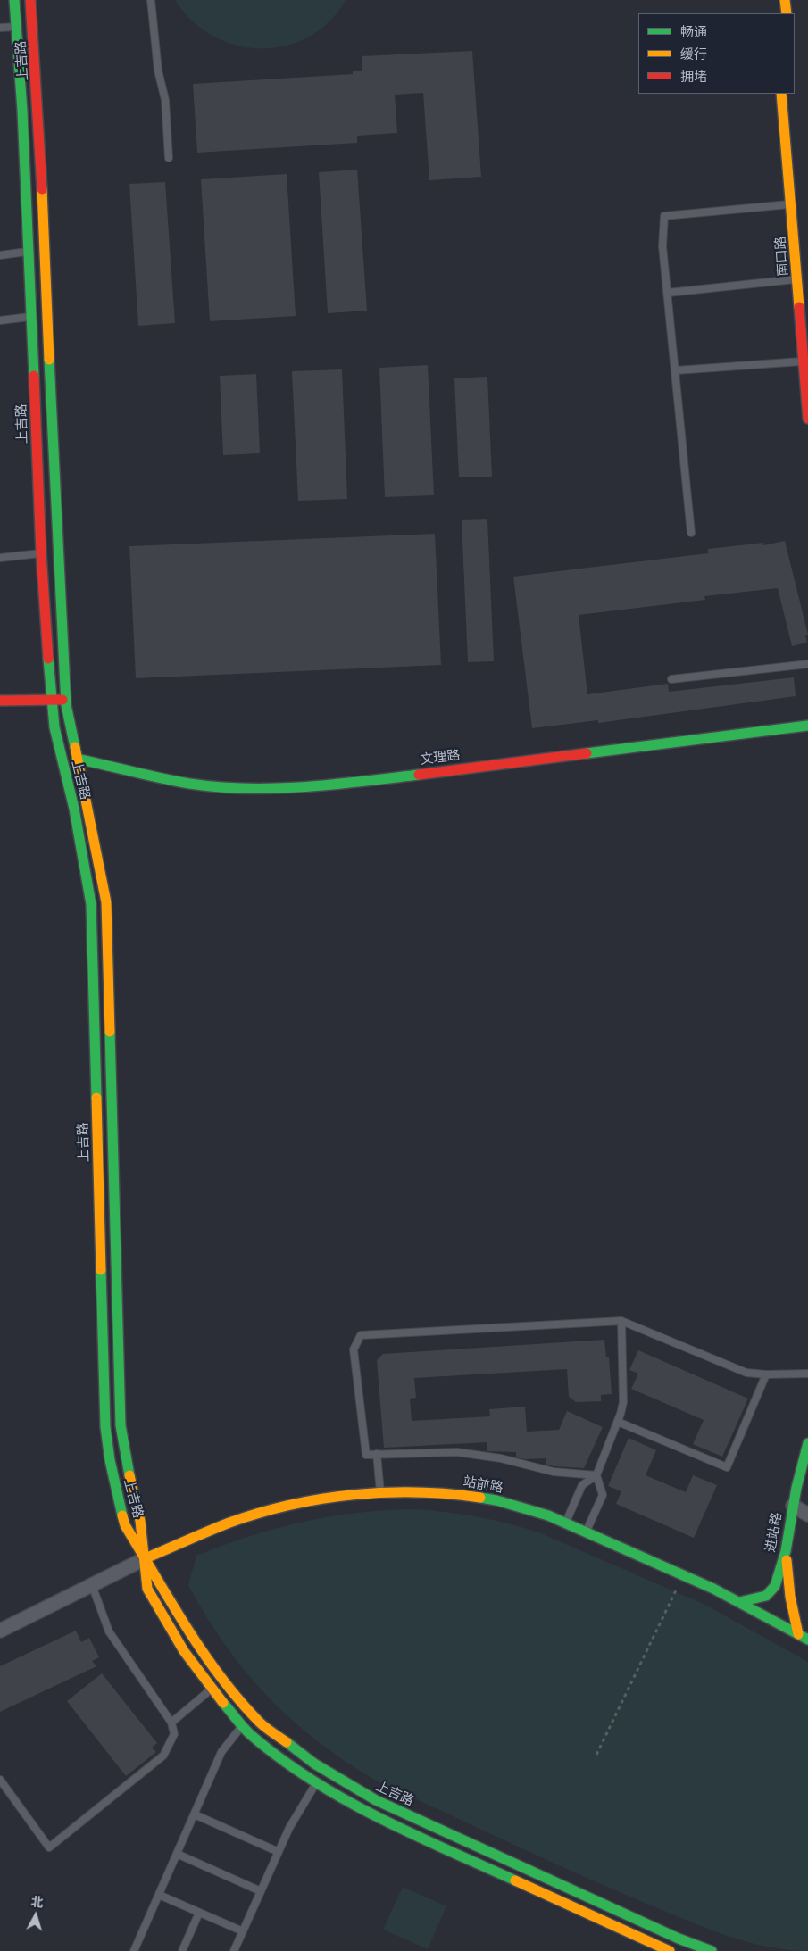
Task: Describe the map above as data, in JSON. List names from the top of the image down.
{
  "streets": {
    "main road": [
      "上吉路",
      "南口路",
      "文理路",
      "站前路",
      "进站路"
    ]
  },
  "crossings": [
    ["上吉路", "文理路"],
    ["上吉路", "站前路"],
    ["站前路", "进站路"]
  ],
  "legend": ["畅通", "缓行", "拥堵"],
  "north": "top"
}
